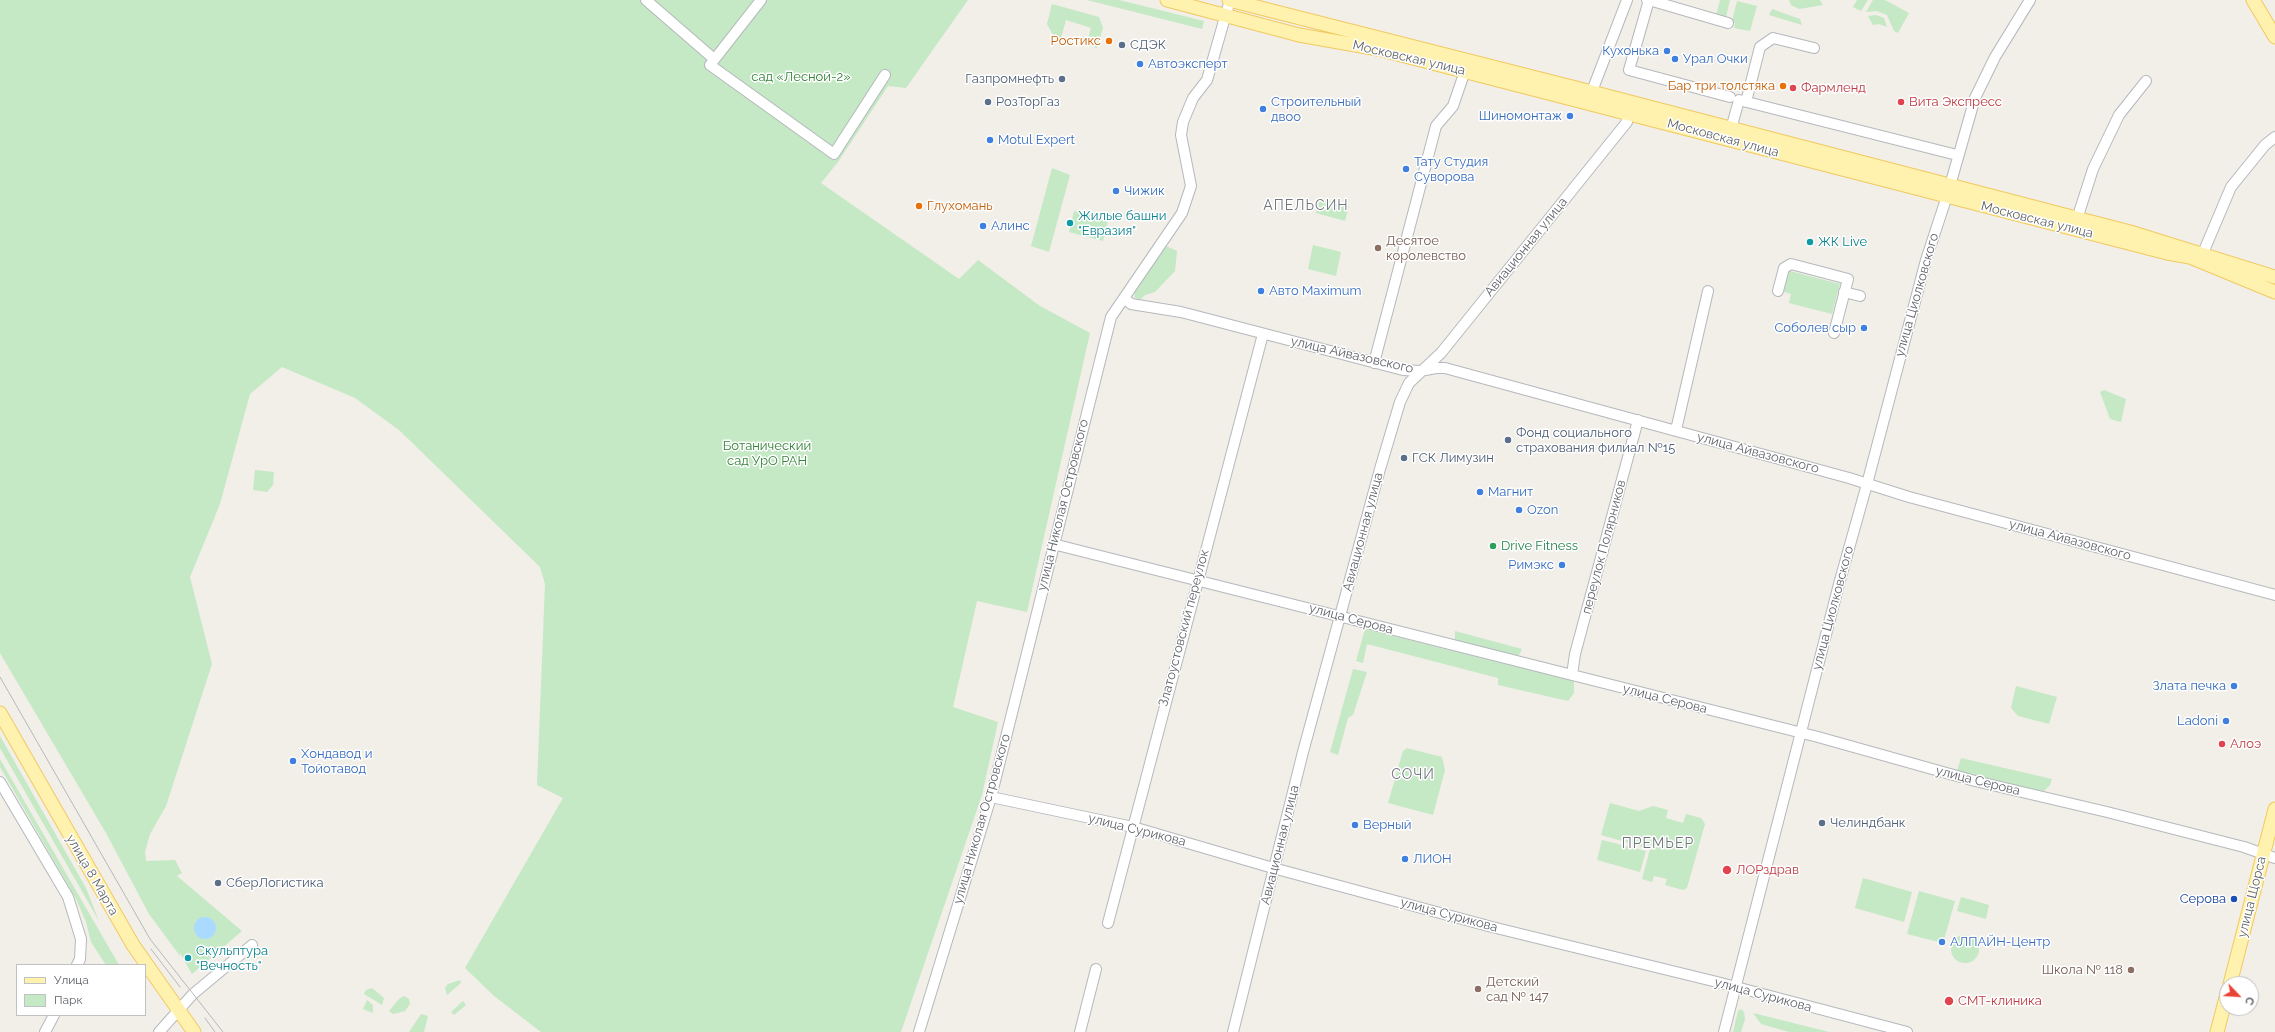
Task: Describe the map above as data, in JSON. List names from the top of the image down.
{
  "streets": {
    "main road": ["Московская улица", "улица 8 Марта", "улица Щорса"],
    "street": [
      "Авиационная улица",
      "улица Циолковского",
      "улица Айвазовского",
      "улица Николая Островского",
      "переулок Полярников",
      "улица Серова",
      "Златоустовский переулок",
      "улица Сурикова"
    ]
  },
  "crossings": [
    ["Московская улица", "Авиационная улица"],
    ["Московская улица", "улица Циолковского"],
    ["Московская улица", "улица Николая Островского"],
    ["Авиационная улица", "улица Айвазовского"],
    ["Авиационная улица", "улица Серова"],
    ["Авиационная улица", "улица Сурикова"],
    ["улица Циолковского", "улица Айвазовского"],
    ["улица Циолковского", "улица Серова"],
    ["улица Циолковского", "улица Сурикова"],
    ["улица Айвазовского", "улица Николая Островского"],
    ["улица Айвазовского", "переулок Полярников"],
    ["улица Айвазовского", "Златоустовский переулок"],
    ["улица Николая Островского", "улица Серова"],
    ["улица Николая Островского", "улица Сурикова"],
    ["переулок Полярников", "улица Серова"],
    ["улица Серова", "Златоустовский переулок"],
    ["улица Серова", "улица Щорса"],
    ["Златоустовский переулок", "улица Сурикова"]
  ],
  "districts": ["АПЕЛЬСИН", "СОЧИ", "ПРЕМЬЕР"],
  "parks": ["сад «Лесной-2»", "Ботанический сад УрО РАН"],
  "places": [
    "Ростикс",
    "СДЭК",
    "Кухонька",
    "Урал Очки",
    "Автоэксперт",
    "Газпромнефть",
    "Бар три толстяка",
    "Фармленд",
    "РозТорГаз",
    "Вита Экспресс",
    "Строительный двоо",
    "Шиномонтаж",
    "Motul Expert",
    "Тату Студия Суворова",
    "Чижик",
    "Глухомань",
    "Жилые башни \"Евразия\"",
    "Алинс",
    "ЖК Live",
    "Десятое королевство",
    "Авто Maximum",
    "Соболев сыр",
    "Фонд социального страхования филиал №15",
    "ГСК Лимузин",
    "Магнит",
    "Ozon",
    "Drive Fitness",
    "Римэкс",
    "Злата печка",
    "Ladoni",
    "Алоэ",
    "Хондавод и Тойотавод",
    "Челиндбанк",
    "Верный",
    "ЛИОН",
    "ЛОРздрав",
    "СберЛогистика",
    "Серова",
    "АЛПАЙН-Центр",
    "Скульптура \"Вечность\"",
    "Школа № 118",
    "Детский сад № 147",
    "СМТ-клиника"
  ],
  "legend": ["Улица", "Парк"],
  "north": "bottom right"
}
